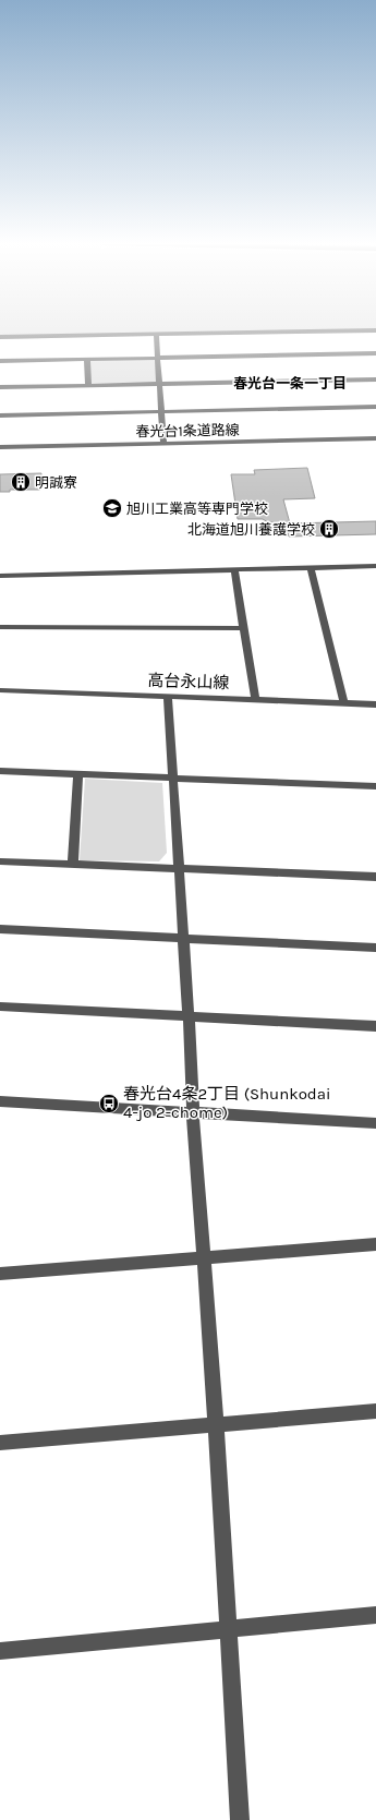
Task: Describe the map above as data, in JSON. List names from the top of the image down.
{
  "streets": {
    "street": ["春光台1条道路線", "高台永山線"]
  },
  "districts": ["春光台一条一丁目"],
  "places": {
    "building": ["明誠寮", "北海道旭川養護学校"],
    "school or university": ["旭川工業高等専門学校"],
    "bus stop": ["春光台4条2丁目 (Shunkodai 4-jo 2-chome)"]
  }
}
